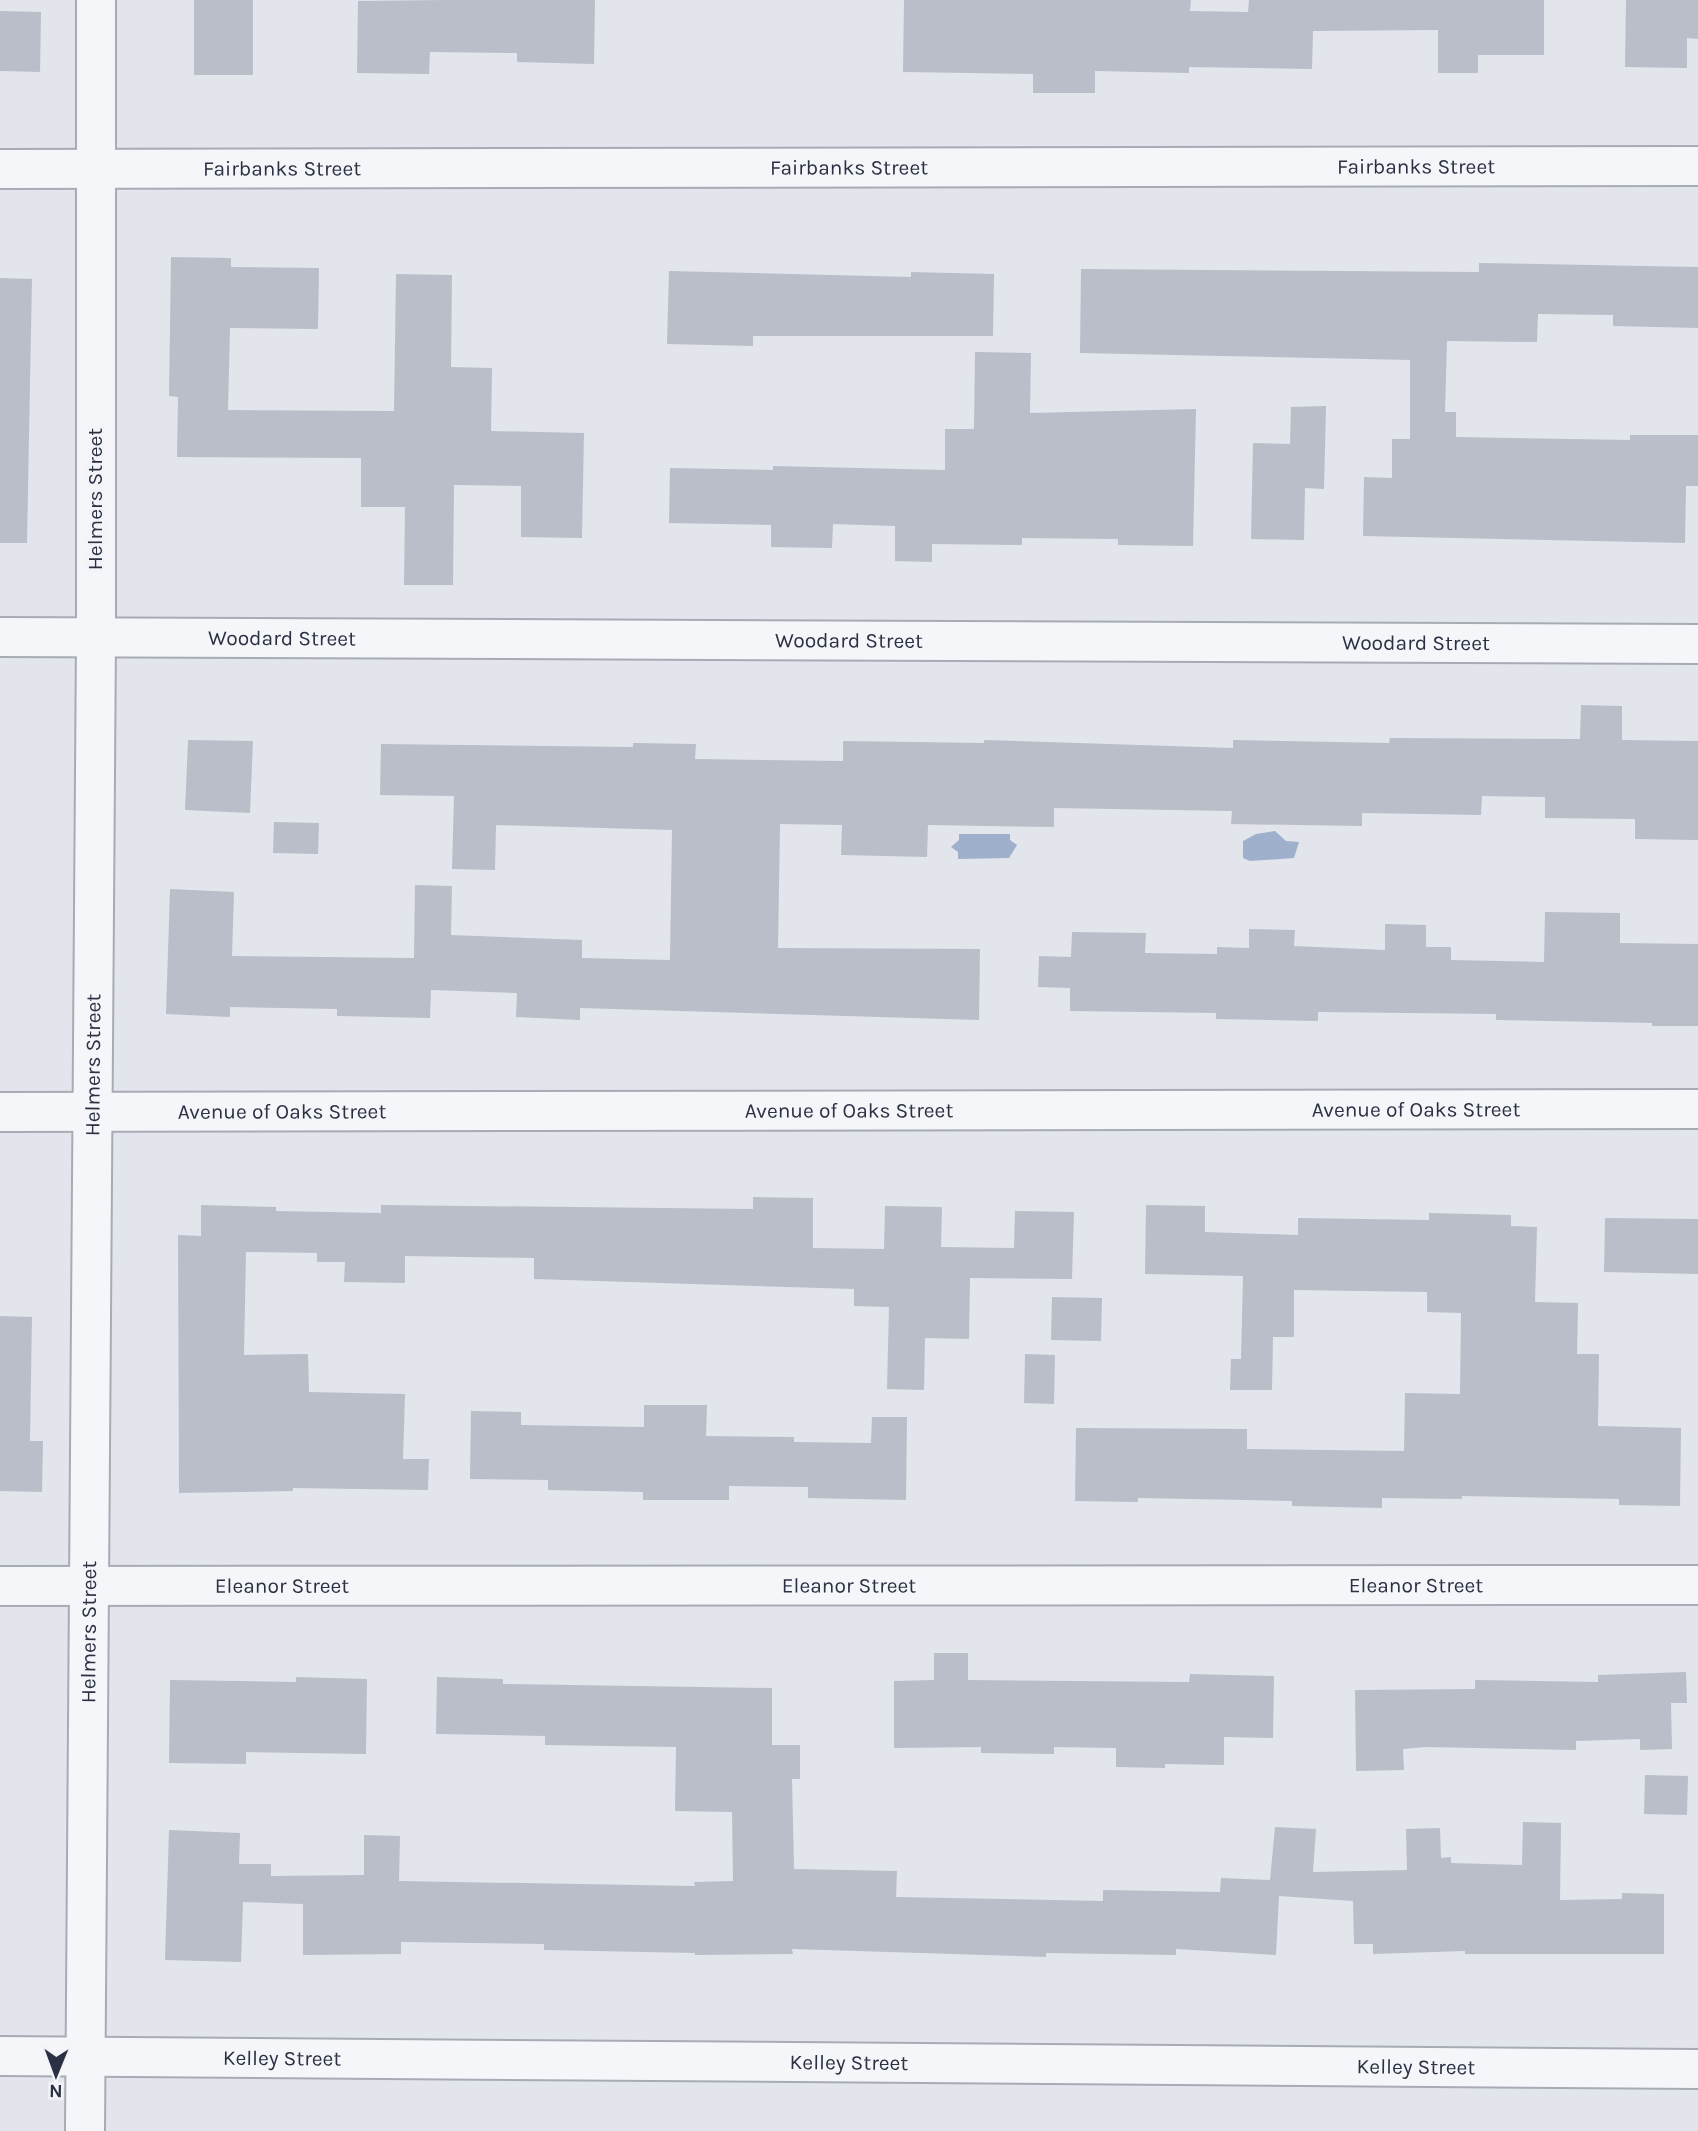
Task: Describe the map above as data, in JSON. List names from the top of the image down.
{
  "streets": {
    "street": [
      "Fairbanks Street",
      "Helmers Street",
      "Woodard Street",
      "Avenue of Oaks Street",
      "Eleanor Street",
      "Kelley Street"
    ]
  },
  "crossings": [
    ["Fairbanks Street", "Helmers Street"],
    ["Helmers Street", "Woodard Street"],
    ["Helmers Street", "Avenue of Oaks Street"],
    ["Helmers Street", "Eleanor Street"],
    ["Helmers Street", "Kelley Street"]
  ],
  "north": "bottom"
}
